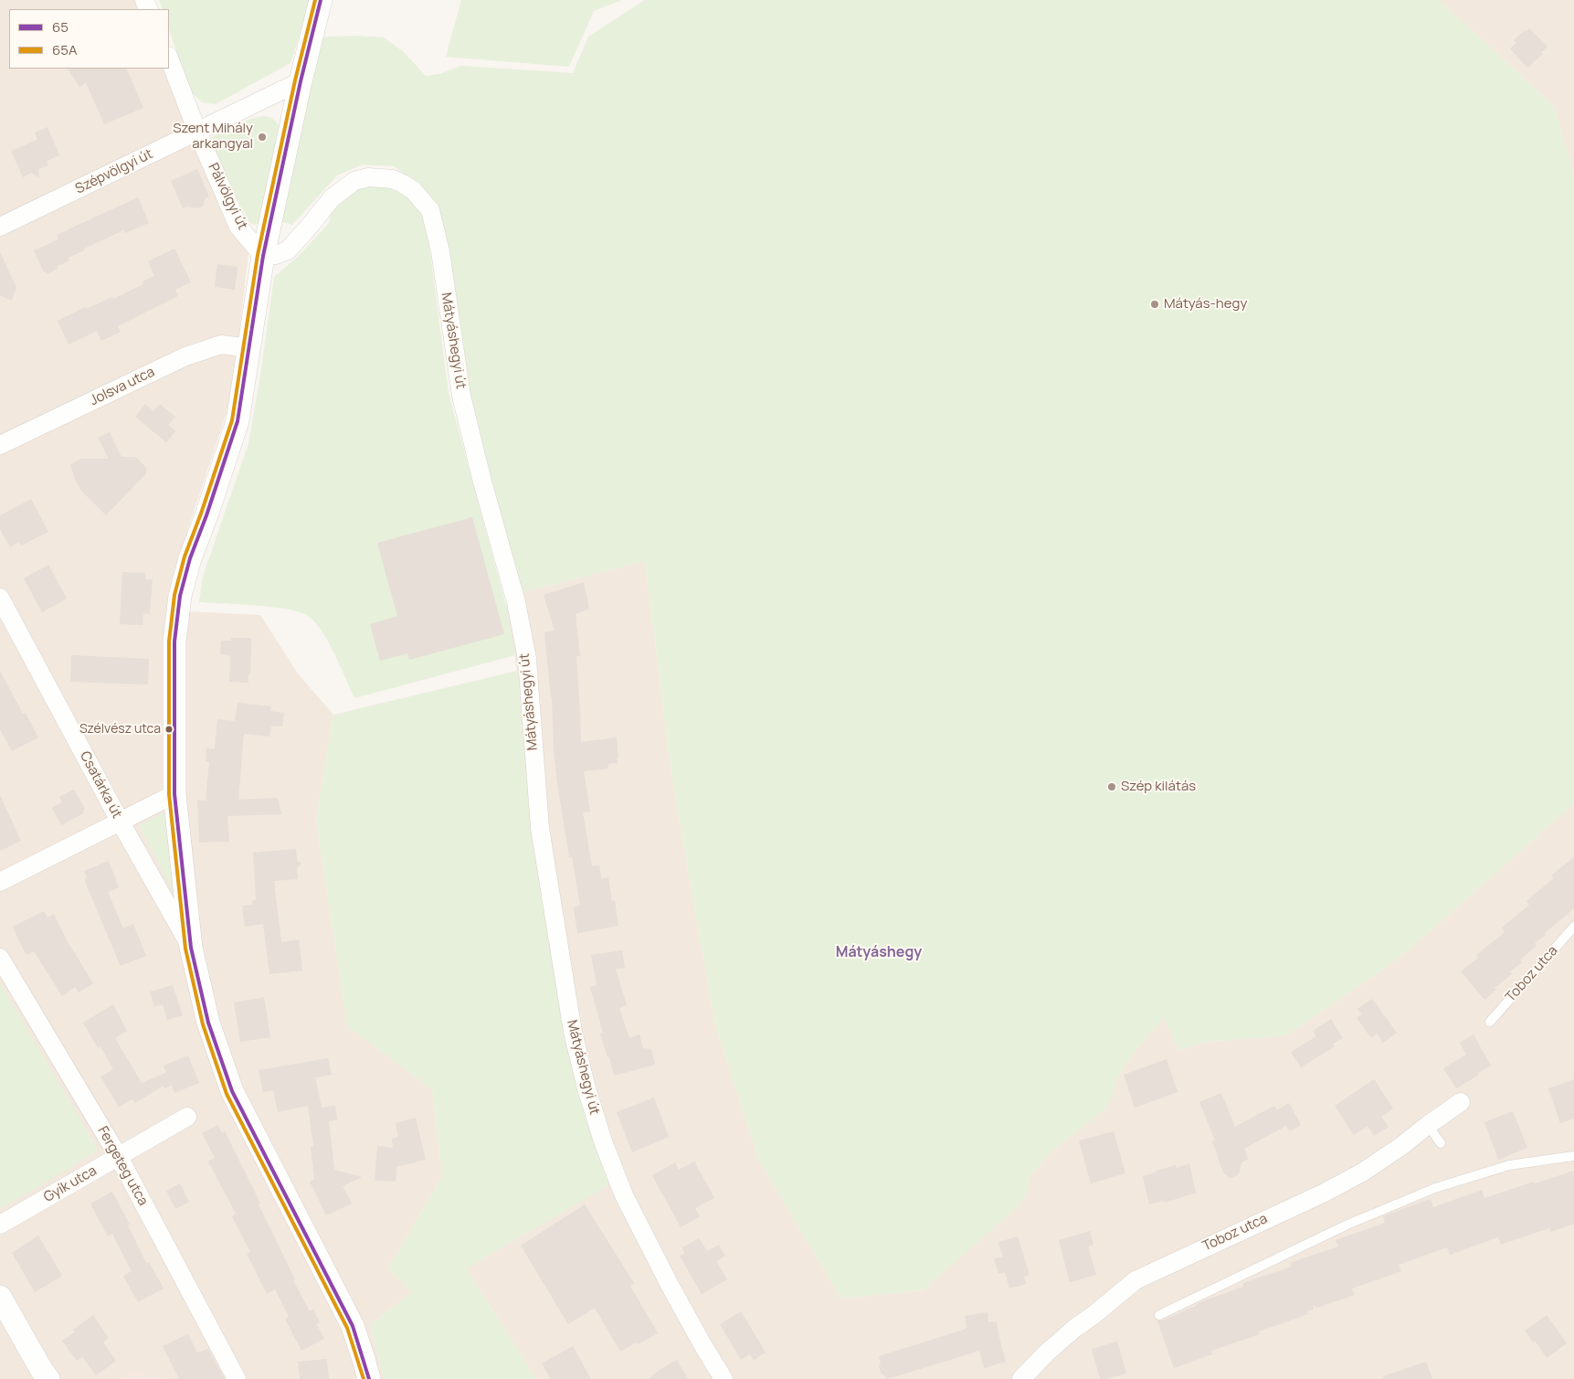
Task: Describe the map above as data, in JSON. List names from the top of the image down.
{
  "streets": {
    "street": [
      "Szépvölgyi út",
      "Pálvölgyi út",
      "Mátyáshegyi út",
      "Jolsva utca",
      "Csatárka út",
      "Toboz utca",
      "Fergeteg utca",
      "Gyík utca"
    ]
  },
  "crossings": [
    ["Szépvölgyi út", "Pálvölgyi út"],
    ["Pálvölgyi út", "Mátyáshegyi út"],
    ["Fergeteg utca", "Gyík utca"]
  ],
  "districts": ["Mátyáshegy"],
  "places": [
    "Szent Mihály arkangyal",
    "Mátyás-hegy",
    "Szélvész utca",
    "Szép kilátás"
  ],
  "lines": ["transit line 65", "transit line 65A"],
  "legend": ["65", "65A"]
}
